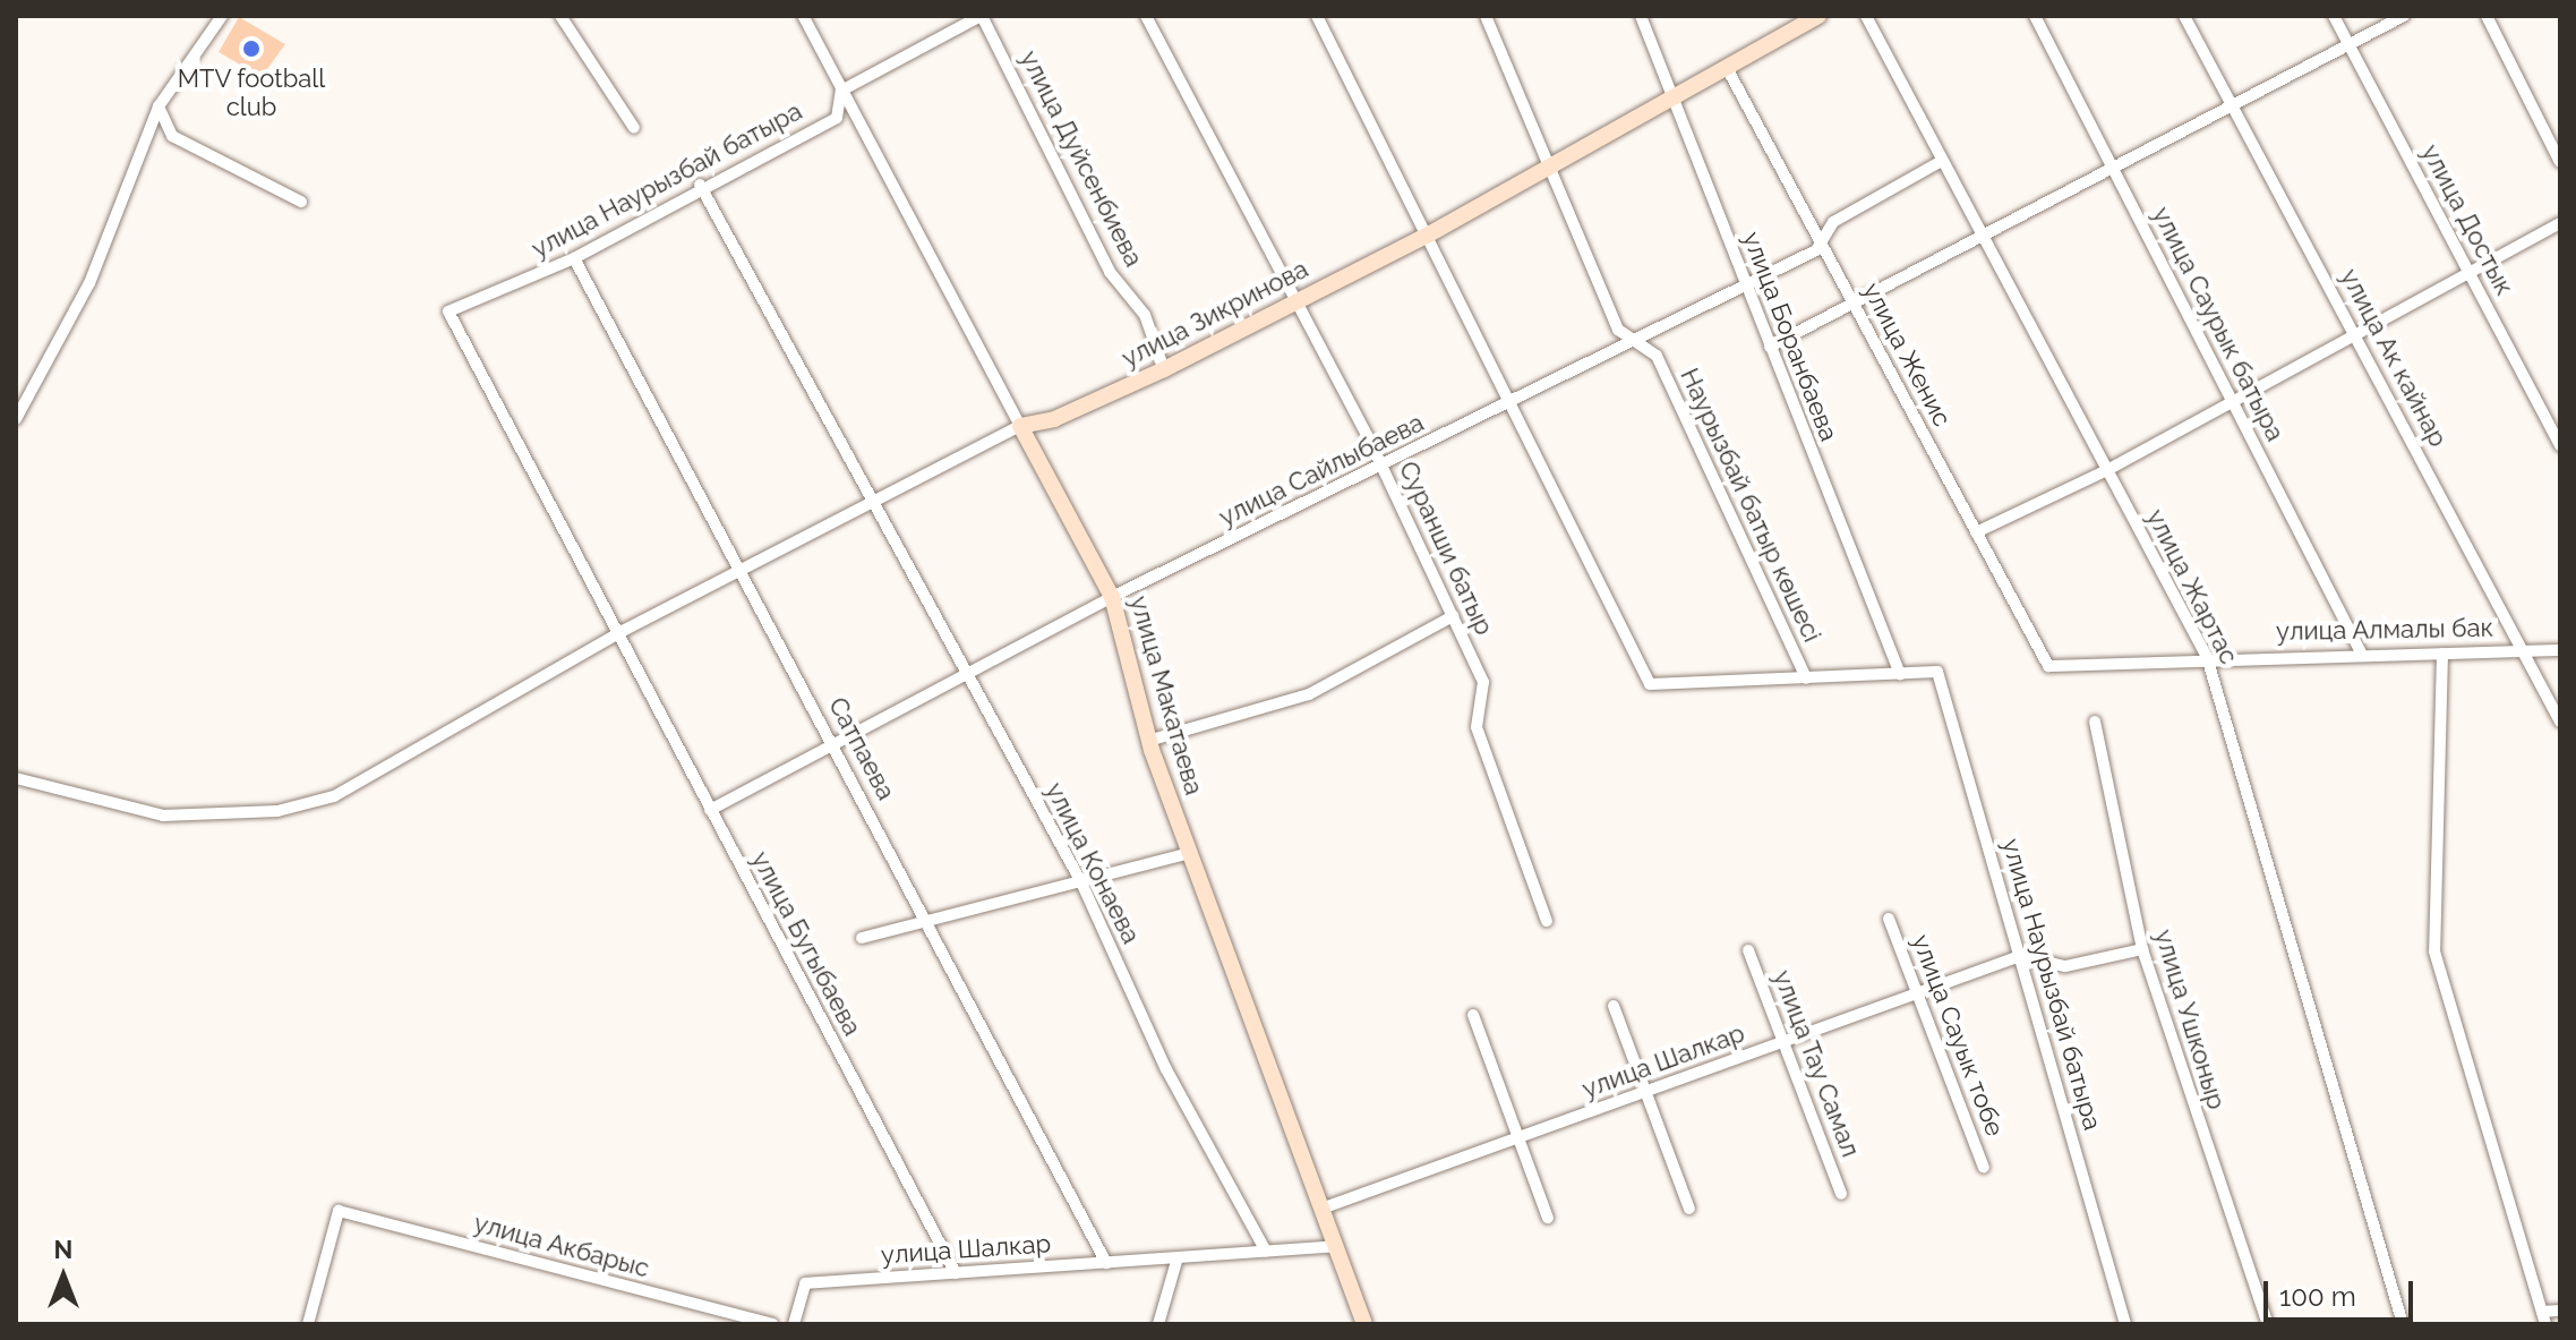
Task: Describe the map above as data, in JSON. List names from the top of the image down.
{
  "streets": {
    "street": [
      "улица Дуйсенбиева",
      "улица Наурызбай батыра",
      "улица Достык",
      "улица Зикринова",
      "улица Саурык батыра",
      "улица Боранбаева",
      "улица Женис",
      "улица Ак кайнар",
      "улица Сайлыбаева",
      "Наурызбай батыр көшесі",
      "Суранши батыр",
      "улица Жартас",
      "улица Алмалы бак",
      "улица Макатаева",
      "Сатпаева",
      "улица Конаева",
      "улица Бугыбаева",
      "улица Ушконыр",
      "улица Сауык тобе",
      "улица Шалкар",
      "улица Тау Самал",
      "улица Акбарыс"
    ]
  },
  "crossings": [
    ["улица Дуйсенбиева", "улица Зикринова"],
    ["улица Наурызбай батыра", "улица Боранбаева"],
    ["улица Наурызбай батыра", "улица Макатаева"],
    ["улица Наурызбай батыра", "Сатпаева"],
    ["улица Наурызбай батыра", "улица Конаева"],
    ["улица Наурызбай батыра", "улица Бугыбаева"],
    ["улица Наурызбай батыра", "улица Шалкар"],
    ["улица Зикринова", "улица Боранбаева"],
    ["улица Зикринова", "улица Женис"],
    ["улица Зикринова", "Наурызбай батыр көшесі"],
    ["улица Зикринова", "Суранши батыр"],
    ["улица Зикринова", "улица Макатаева"],
    ["улица Зикринова", "Сатпаева"],
    ["улица Зикринова", "улица Конаева"],
    ["улица Зикринова", "улица Бугыбаева"],
    ["улица Саурык батыра", "улица Алмалы бак"],
    ["улица Боранбаева", "улица Сайлыбаева"],
    ["улица Женис", "улица Сайлыбаева"],
    ["улица Женис", "улица Алмалы бак"],
    ["улица Ак кайнар", "улица Алмалы бак"],
    ["улица Сайлыбаева", "Наурызбай батыр көшесі"],
    ["улица Сайлыбаева", "Суранши батыр"],
    ["улица Сайлыбаева", "улица Жартас"],
    ["улица Сайлыбаева", "улица Макатаева"],
    ["улица Сайлыбаева", "Сатпаева"],
    ["улица Сайлыбаева", "улица Конаева"],
    ["улица Сайлыбаева", "улица Бугыбаева"],
    ["улица Жартас", "улица Алмалы бак"],
    ["улица Макатаева", "улица Шалкар"],
    ["Сатпаева", "улица Шалкар"],
    ["улица Конаева", "улица Шалкар"],
    ["улица Бугыбаева", "улица Шалкар"],
    ["улица Сауык тобе", "улица Шалкар"],
    ["улица Шалкар", "улица Тау Самал"]
  ],
  "places": ["MTV football club"],
  "scale_bar": "100 m",
  "north": "top"
}
